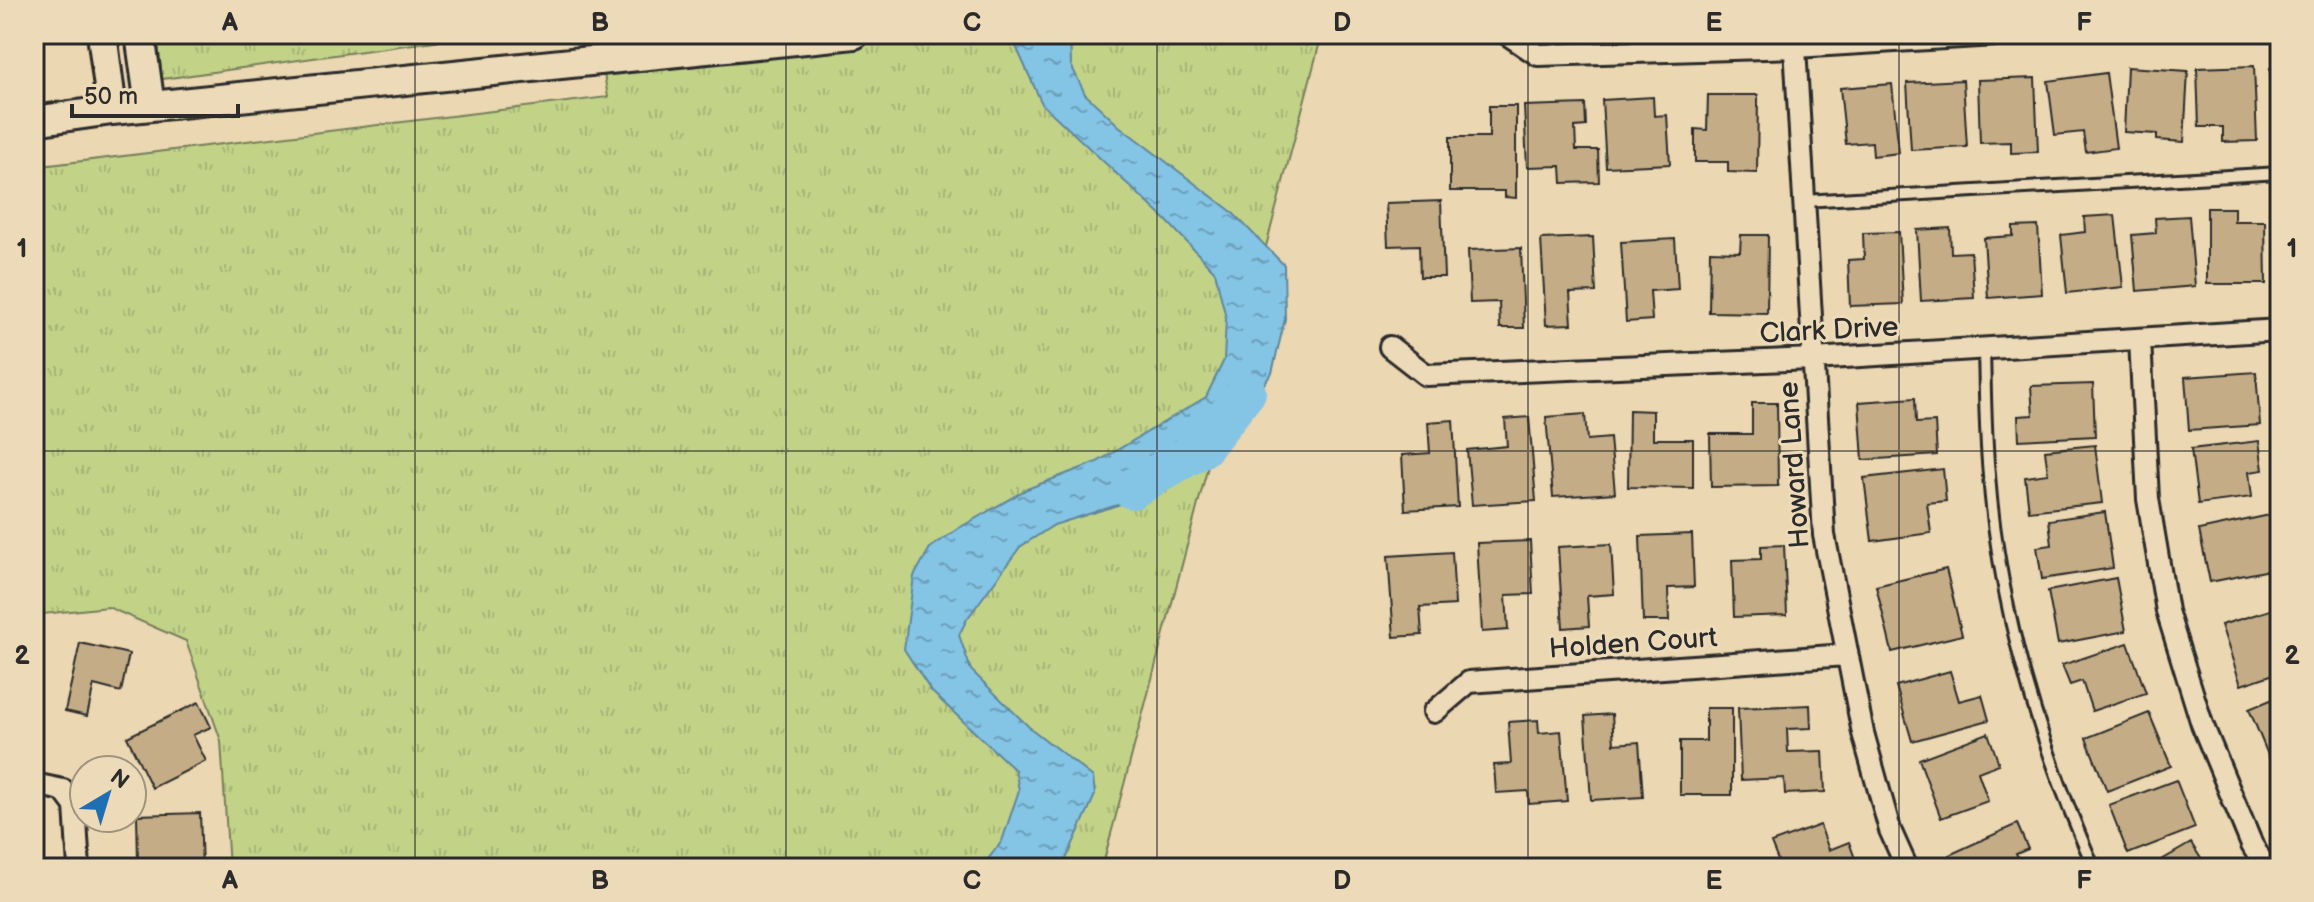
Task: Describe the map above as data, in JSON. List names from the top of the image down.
{
  "streets": {
    "street": ["Clark Drive", "Howard Lane", "Holden Court"]
  },
  "crossings": [
    ["Clark Drive", "Howard Lane"],
    ["Howard Lane", "Holden Court"]
  ],
  "scale_bar": "50 m",
  "north": "top right",
  "grid": {
    "columns": [
      "A",
      "B",
      "C",
      "D",
      "E",
      "F"
    ],
    "rows": ["1", "2"]
  }
}
